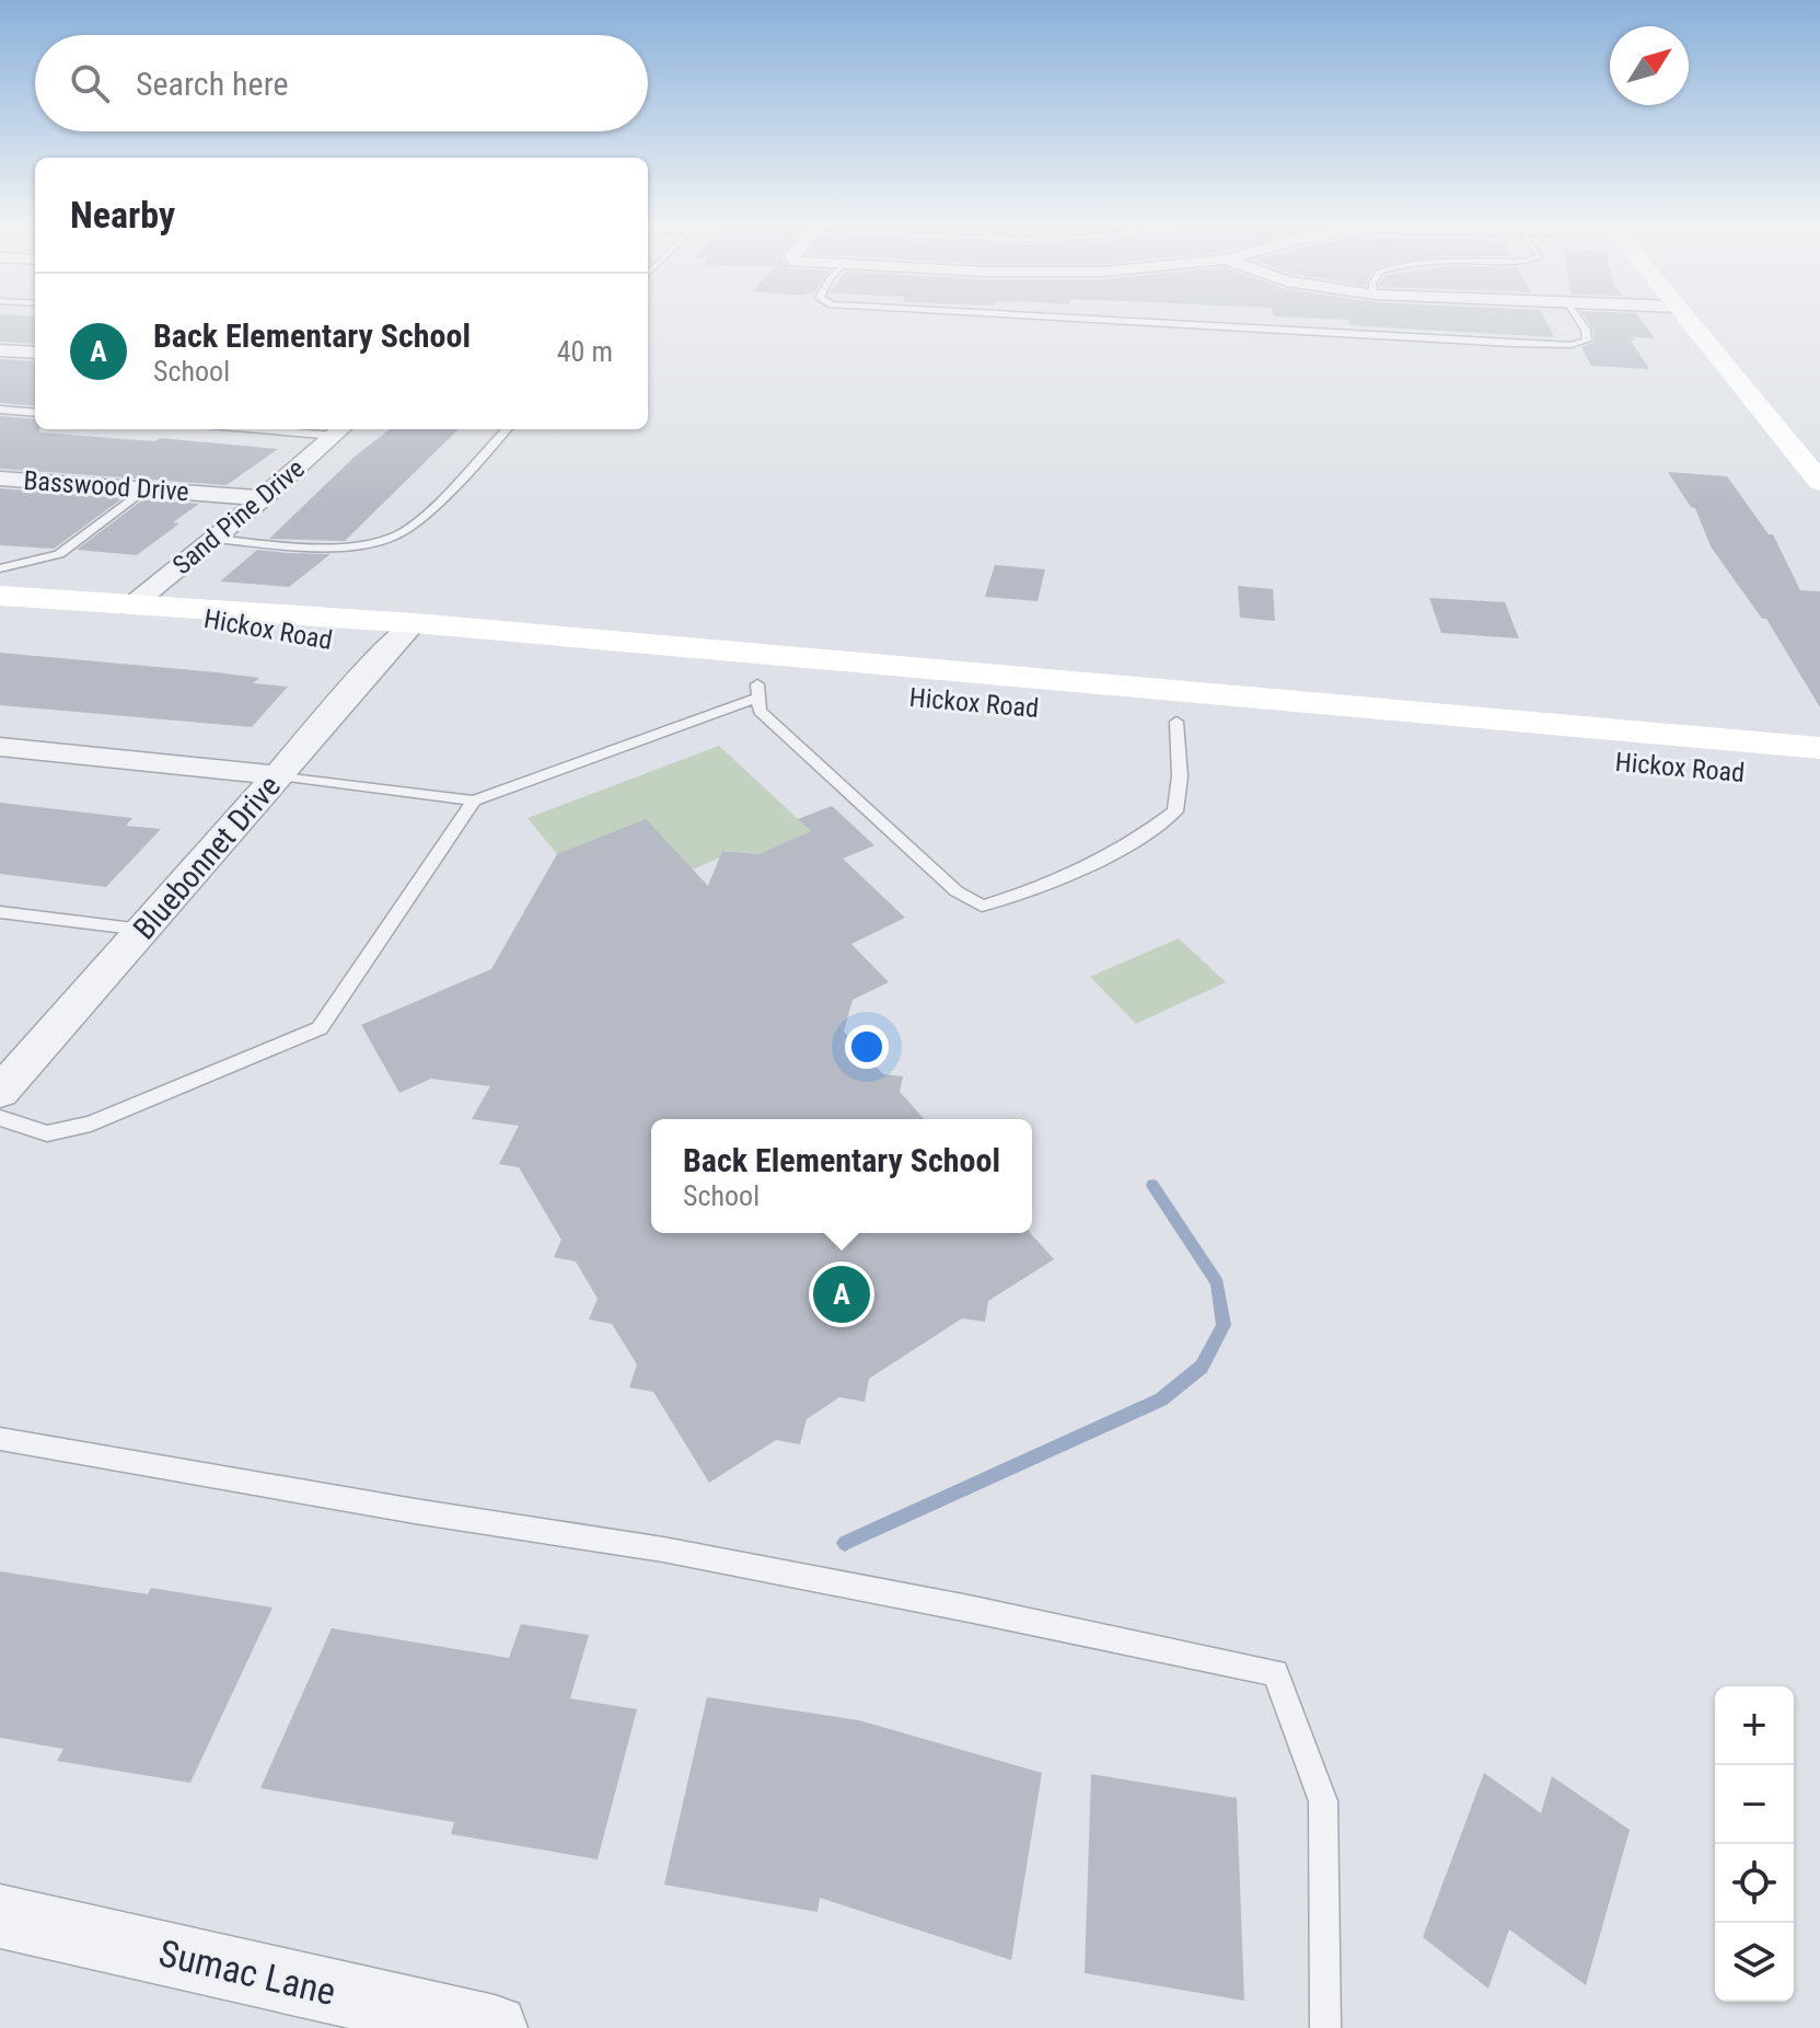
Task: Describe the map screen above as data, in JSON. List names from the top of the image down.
{
  "streets": {
    "street": [
      "Basswood Drive",
      "Sand Pine Drive",
      "Hickox Road",
      "Bluebonnet Drive",
      "Sumac Lane"
    ]
  },
  "crossings": [
    ["Basswood Drive", "Sand Pine Drive"],
    ["Sand Pine Drive", "Hickox Road"],
    ["Hickox Road", "Bluebonnet Drive"]
  ],
  "north": "top right",
  "page": {
    "search": "Search here",
    "heading": "Nearby",
    "list": [
      {
        "mark": "A",
        "name": "Back Elementary School",
        "note": "School",
        "value": "40 m"
      }
    ],
    "popup": ["Back Elementary School", "School"],
    "pins": "A",
    "map_buttons": ["+", "−"]
  }
}
